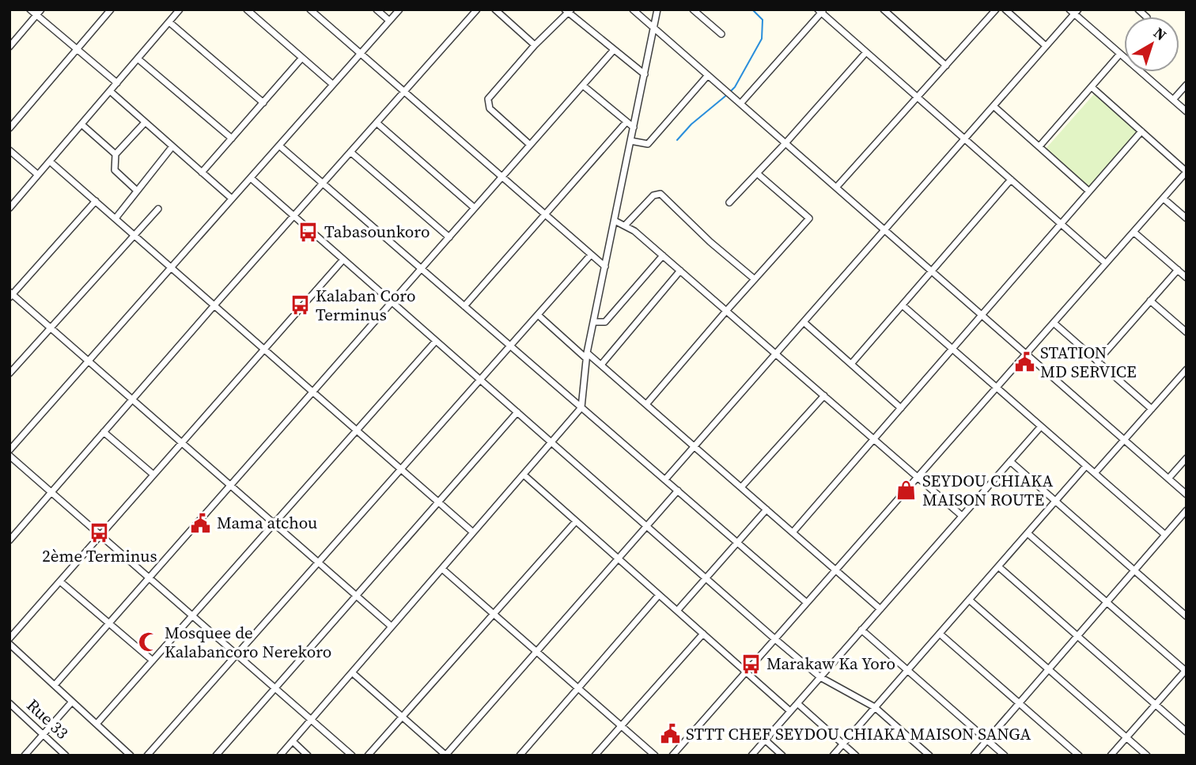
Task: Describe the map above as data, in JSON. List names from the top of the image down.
{
  "streets": {
    "street": ["Rue 33"]
  },
  "places": {
    "bus stop": [
      "Tabasounkoro",
      "Kalaban Coro Terminus",
      "2ème Terminus",
      "Marakaw Ka Yoro"
    ],
    "public building": ["STATION MD SERVICE", "Mama atchou", "STTT CHEF SEYDOU CHIAKA MAISON SANGA"],
    "shop": ["SEYDOU CHIAKA MAISON ROUTE"],
    "mosque": ["Mosquee de Kalabancoro Nerekoro"]
  },
  "north": "top right"
}
